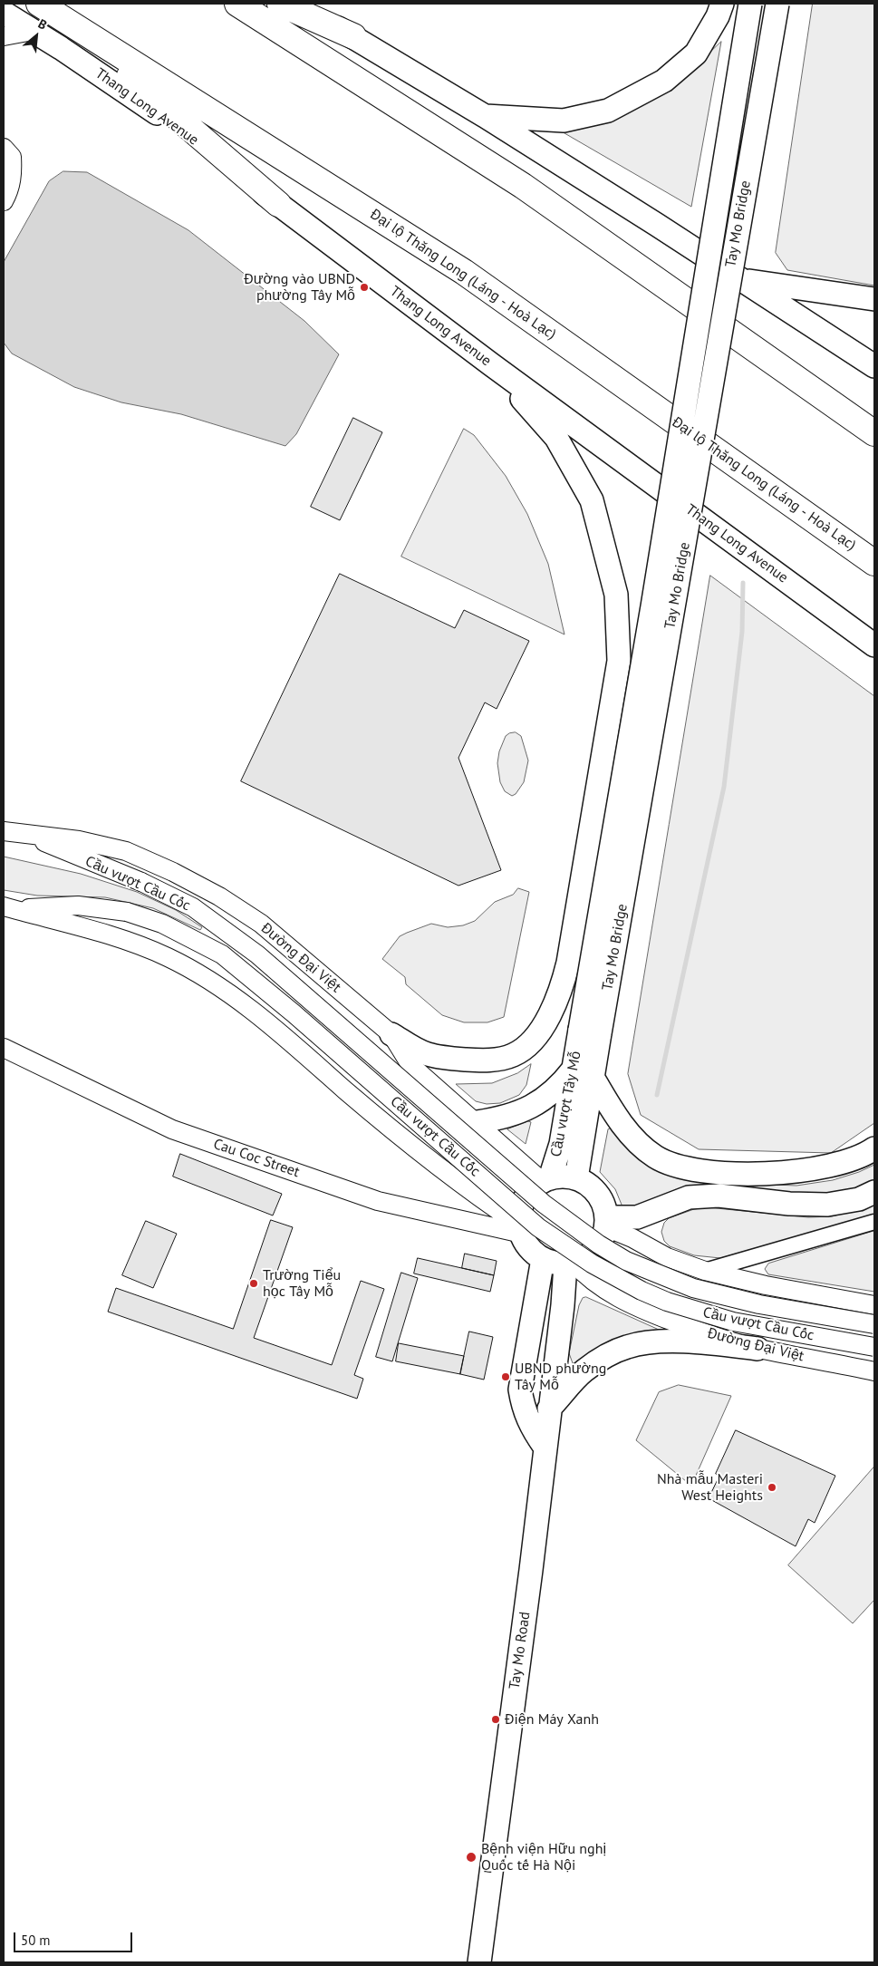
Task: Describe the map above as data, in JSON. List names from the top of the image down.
{
  "streets": {
    "highway": ["Đại lộ Thăng Long (Láng - Hoà Lạc)"],
    "main road": [
      "Thang Long Avenue",
      "Tay Mo Bridge",
      "Cầu vượt Tây Mỗ",
      "Tay Mo Road"
    ],
    "street": ["Cầu vượt Cầu Cốc", "Đường Đại Việt", "Cau Coc Street"]
  },
  "crossings": [
    ["Tay Mo Bridge", "Cầu vượt Tây Mỗ"],
    ["Cầu vượt Cầu Cốc", "Đường Đại Việt"],
    ["Đường Đại Việt", "Cầu vượt Tây Mỗ"],
    ["Đường Đại Việt", "Cau Coc Street"],
    ["Đường Đại Việt", "Tay Mo Road"],
    ["Cầu vượt Tây Mỗ", "Cau Coc Street"],
    ["Cầu vượt Tây Mỗ", "Tay Mo Road"],
    ["Cau Coc Street", "Tay Mo Road"]
  ],
  "places": [
    "Đường vào UBND phường Tây Mỗ",
    "Trường Tiểu học Tây Mỗ",
    "UBND phường Tây Mỗ",
    "Nhà mẫu Masteri West Heights",
    "Điện Máy Xanh",
    "Bệnh viện Hữu nghị Quốc tế Hà Nội"
  ],
  "scale_bar": "50 m",
  "north": "top right"
}
